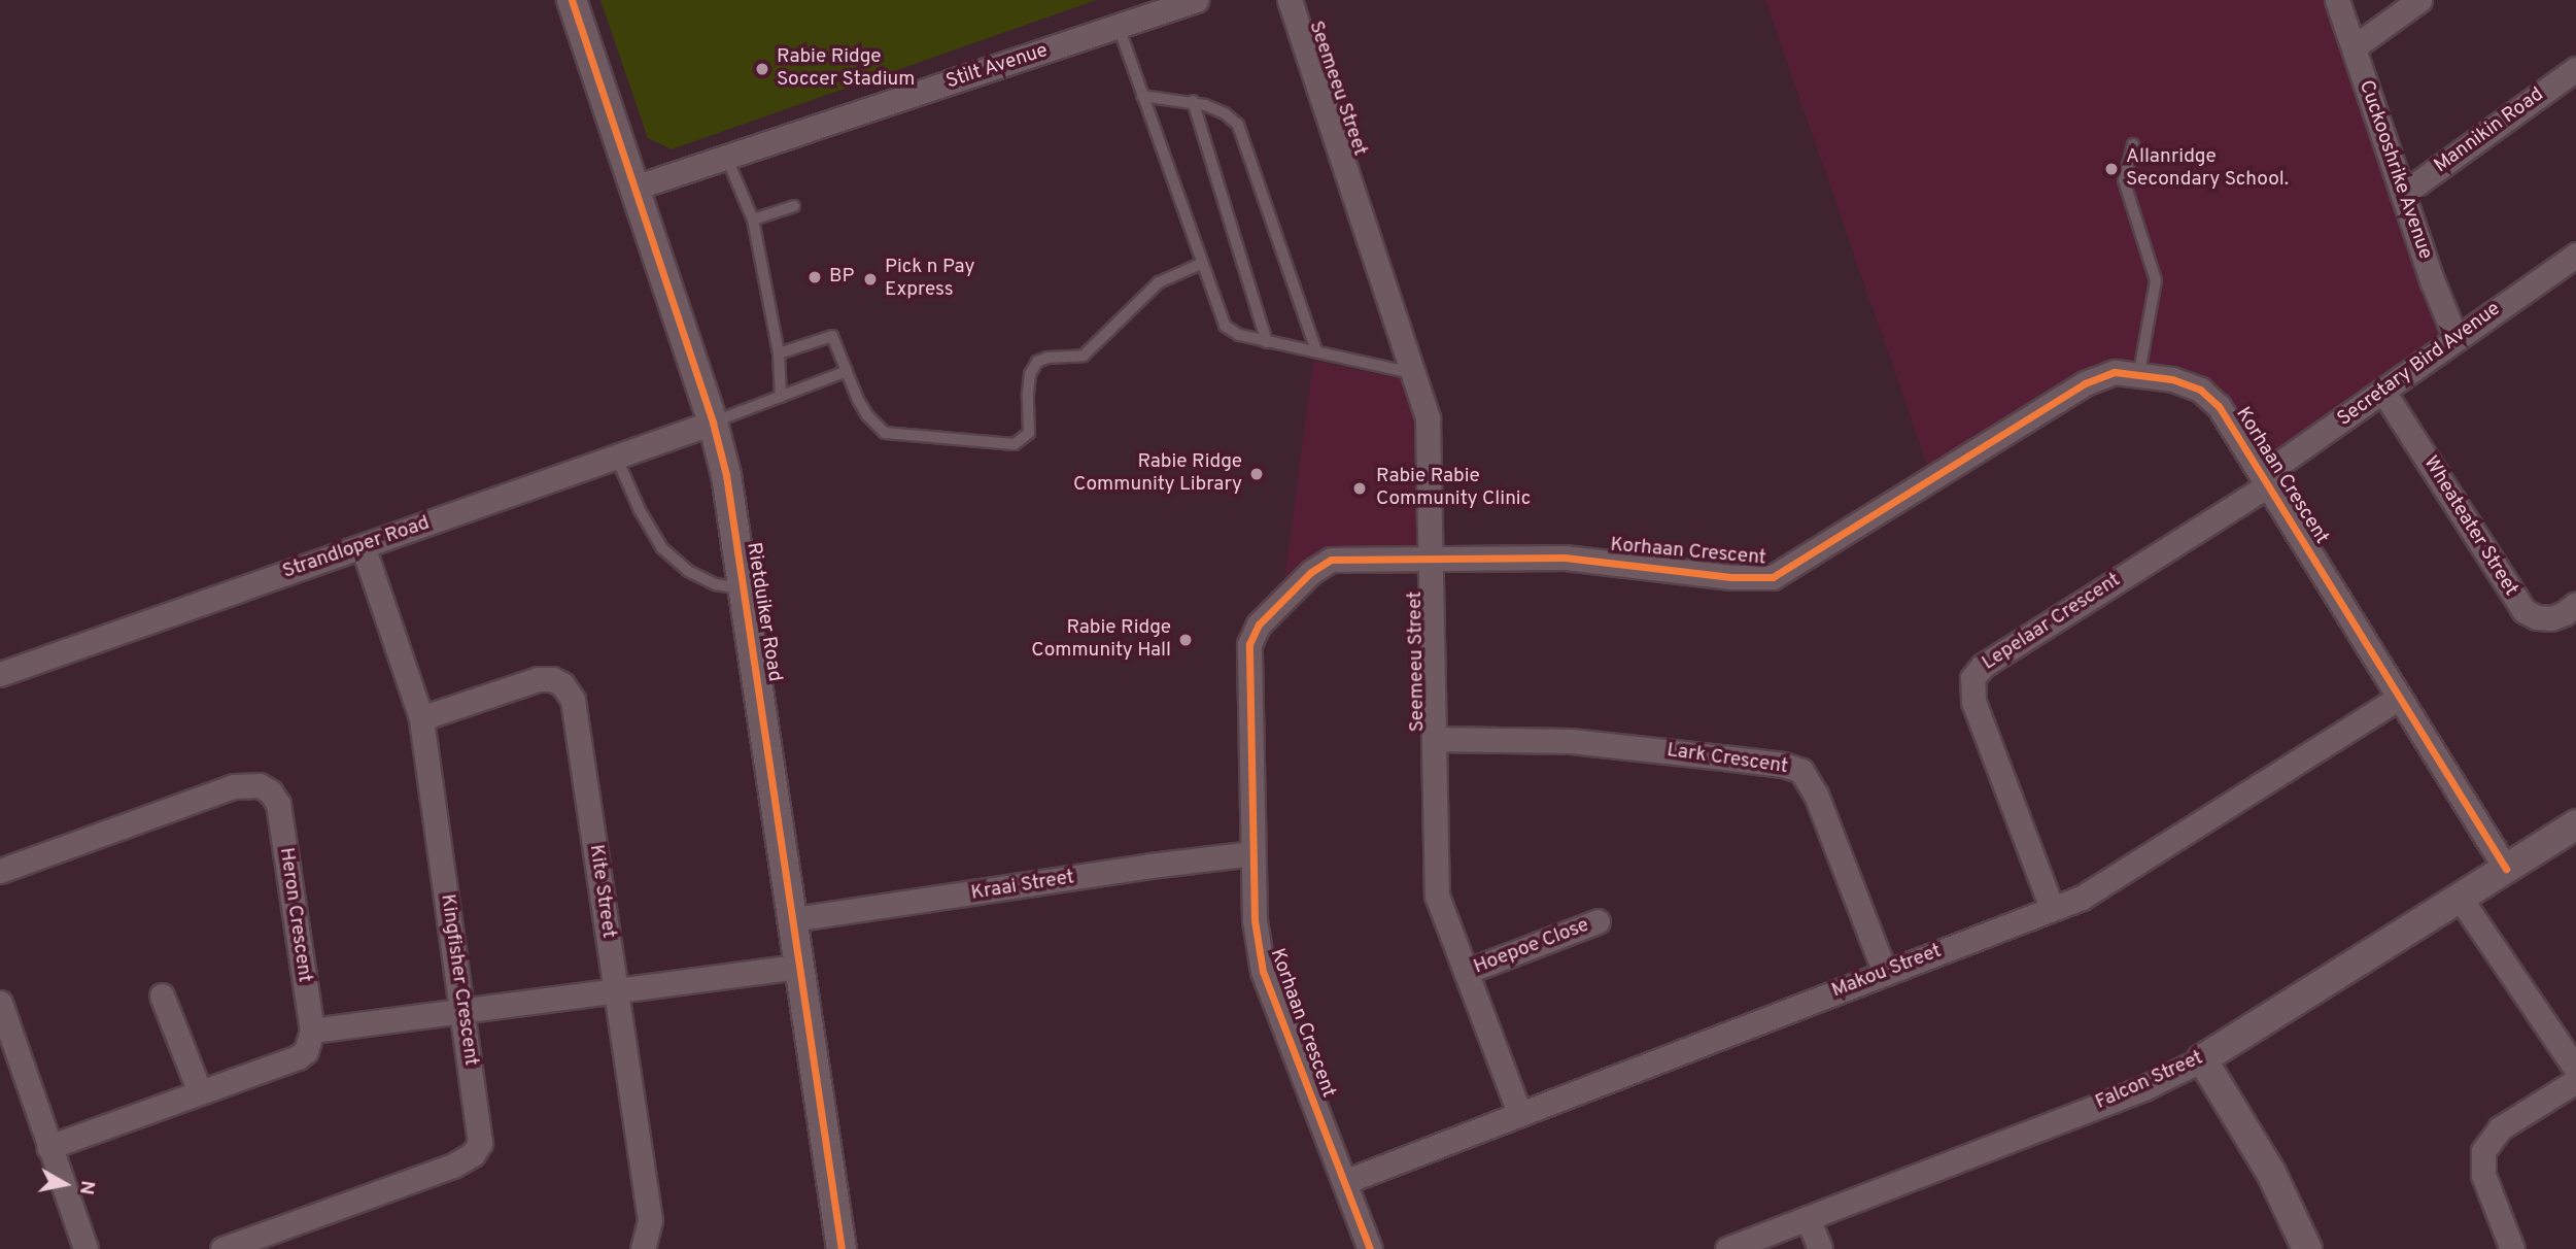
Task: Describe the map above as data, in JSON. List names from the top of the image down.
{
  "streets": {
    "street": [
      "Stilt Avenue",
      "Seemeeu Street",
      "Mannikin Road",
      "Cuckooshrike Avenue",
      "Secretary Bird Avenue",
      "Korhaan Crescent",
      "Wheateater Street",
      "Strandloper Road",
      "Rietduiker Road",
      "Lepelaar Crescent",
      "Lark Crescent",
      "Kraai Street",
      "Kite Street",
      "Heron Crescent",
      "Hoepoe Close",
      "Makou Street",
      "Kingfisher Crescent",
      "Falcon Street"
    ]
  },
  "crossings": [
    ["Stilt Avenue", "Rietduiker Road"],
    ["Seemeeu Street", "Korhaan Crescent"],
    ["Seemeeu Street", "Lark Crescent"],
    ["Seemeeu Street", "Hoepoe Close"],
    ["Seemeeu Street", "Makou Street"],
    ["Mannikin Road", "Cuckooshrike Avenue"],
    ["Cuckooshrike Avenue", "Secretary Bird Avenue"],
    ["Secretary Bird Avenue", "Korhaan Crescent"],
    ["Secretary Bird Avenue", "Wheateater Street"],
    ["Secretary Bird Avenue", "Lepelaar Crescent"],
    ["Korhaan Crescent", "Lepelaar Crescent"],
    ["Korhaan Crescent", "Kraai Street"],
    ["Korhaan Crescent", "Makou Street"],
    ["Korhaan Crescent", "Falcon Street"],
    ["Strandloper Road", "Rietduiker Road"],
    ["Strandloper Road", "Kingfisher Crescent"],
    ["Rietduiker Road", "Kraai Street"],
    ["Lepelaar Crescent", "Makou Street"],
    ["Lark Crescent", "Makou Street"],
    ["Kite Street", "Kingfisher Crescent"]
  ],
  "places": [
    "Rabie Ridge Soccer Stadium",
    "Allanridge Secondary School.",
    "BP",
    "Pick n Pay Express",
    "Rabie Ridge Community Library",
    "Rabie Rabie Community Clinic",
    "Rabie Ridge Community Hall"
  ],
  "north": "right"
}
